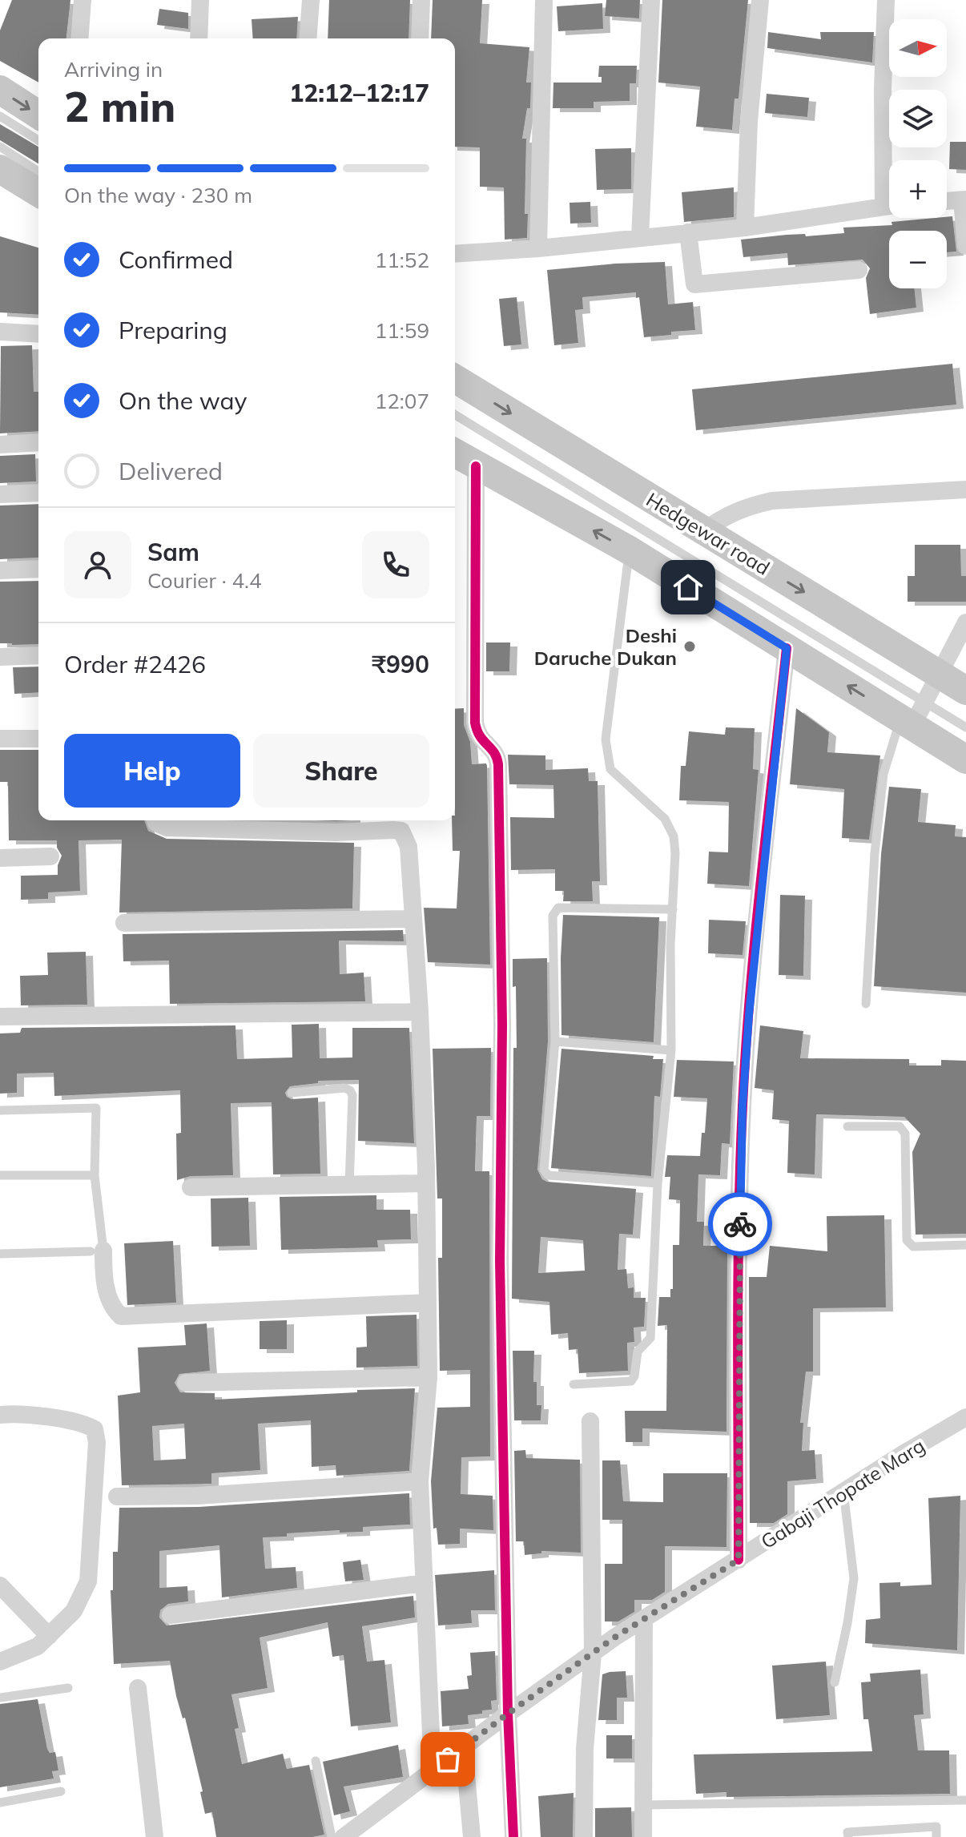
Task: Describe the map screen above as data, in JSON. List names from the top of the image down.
{
  "streets": {
    "main road": ["Hedgewar road"],
    "street": ["Gabaji Thopate Marg"]
  },
  "places": ["Deshi Daruche Dukan"],
  "north": "right",
  "page": {
    "map_buttons": ["+", "−"],
    "heading": ["2 min", "Arriving in", "12:12–12:17"],
    "panel": [
      "Sam",
      "Courier · 4.4",
      "Order #2426",
      "₹990"
    ],
    "bar": "On the way · 230 m",
    "list": [
      ["Confirmed", "11:52"],
      ["Preparing", "11:59"],
      ["On the way", "12:07"],
      "Delivered"
    ],
    "buttons": ["Help", "Share"]
  }
}
